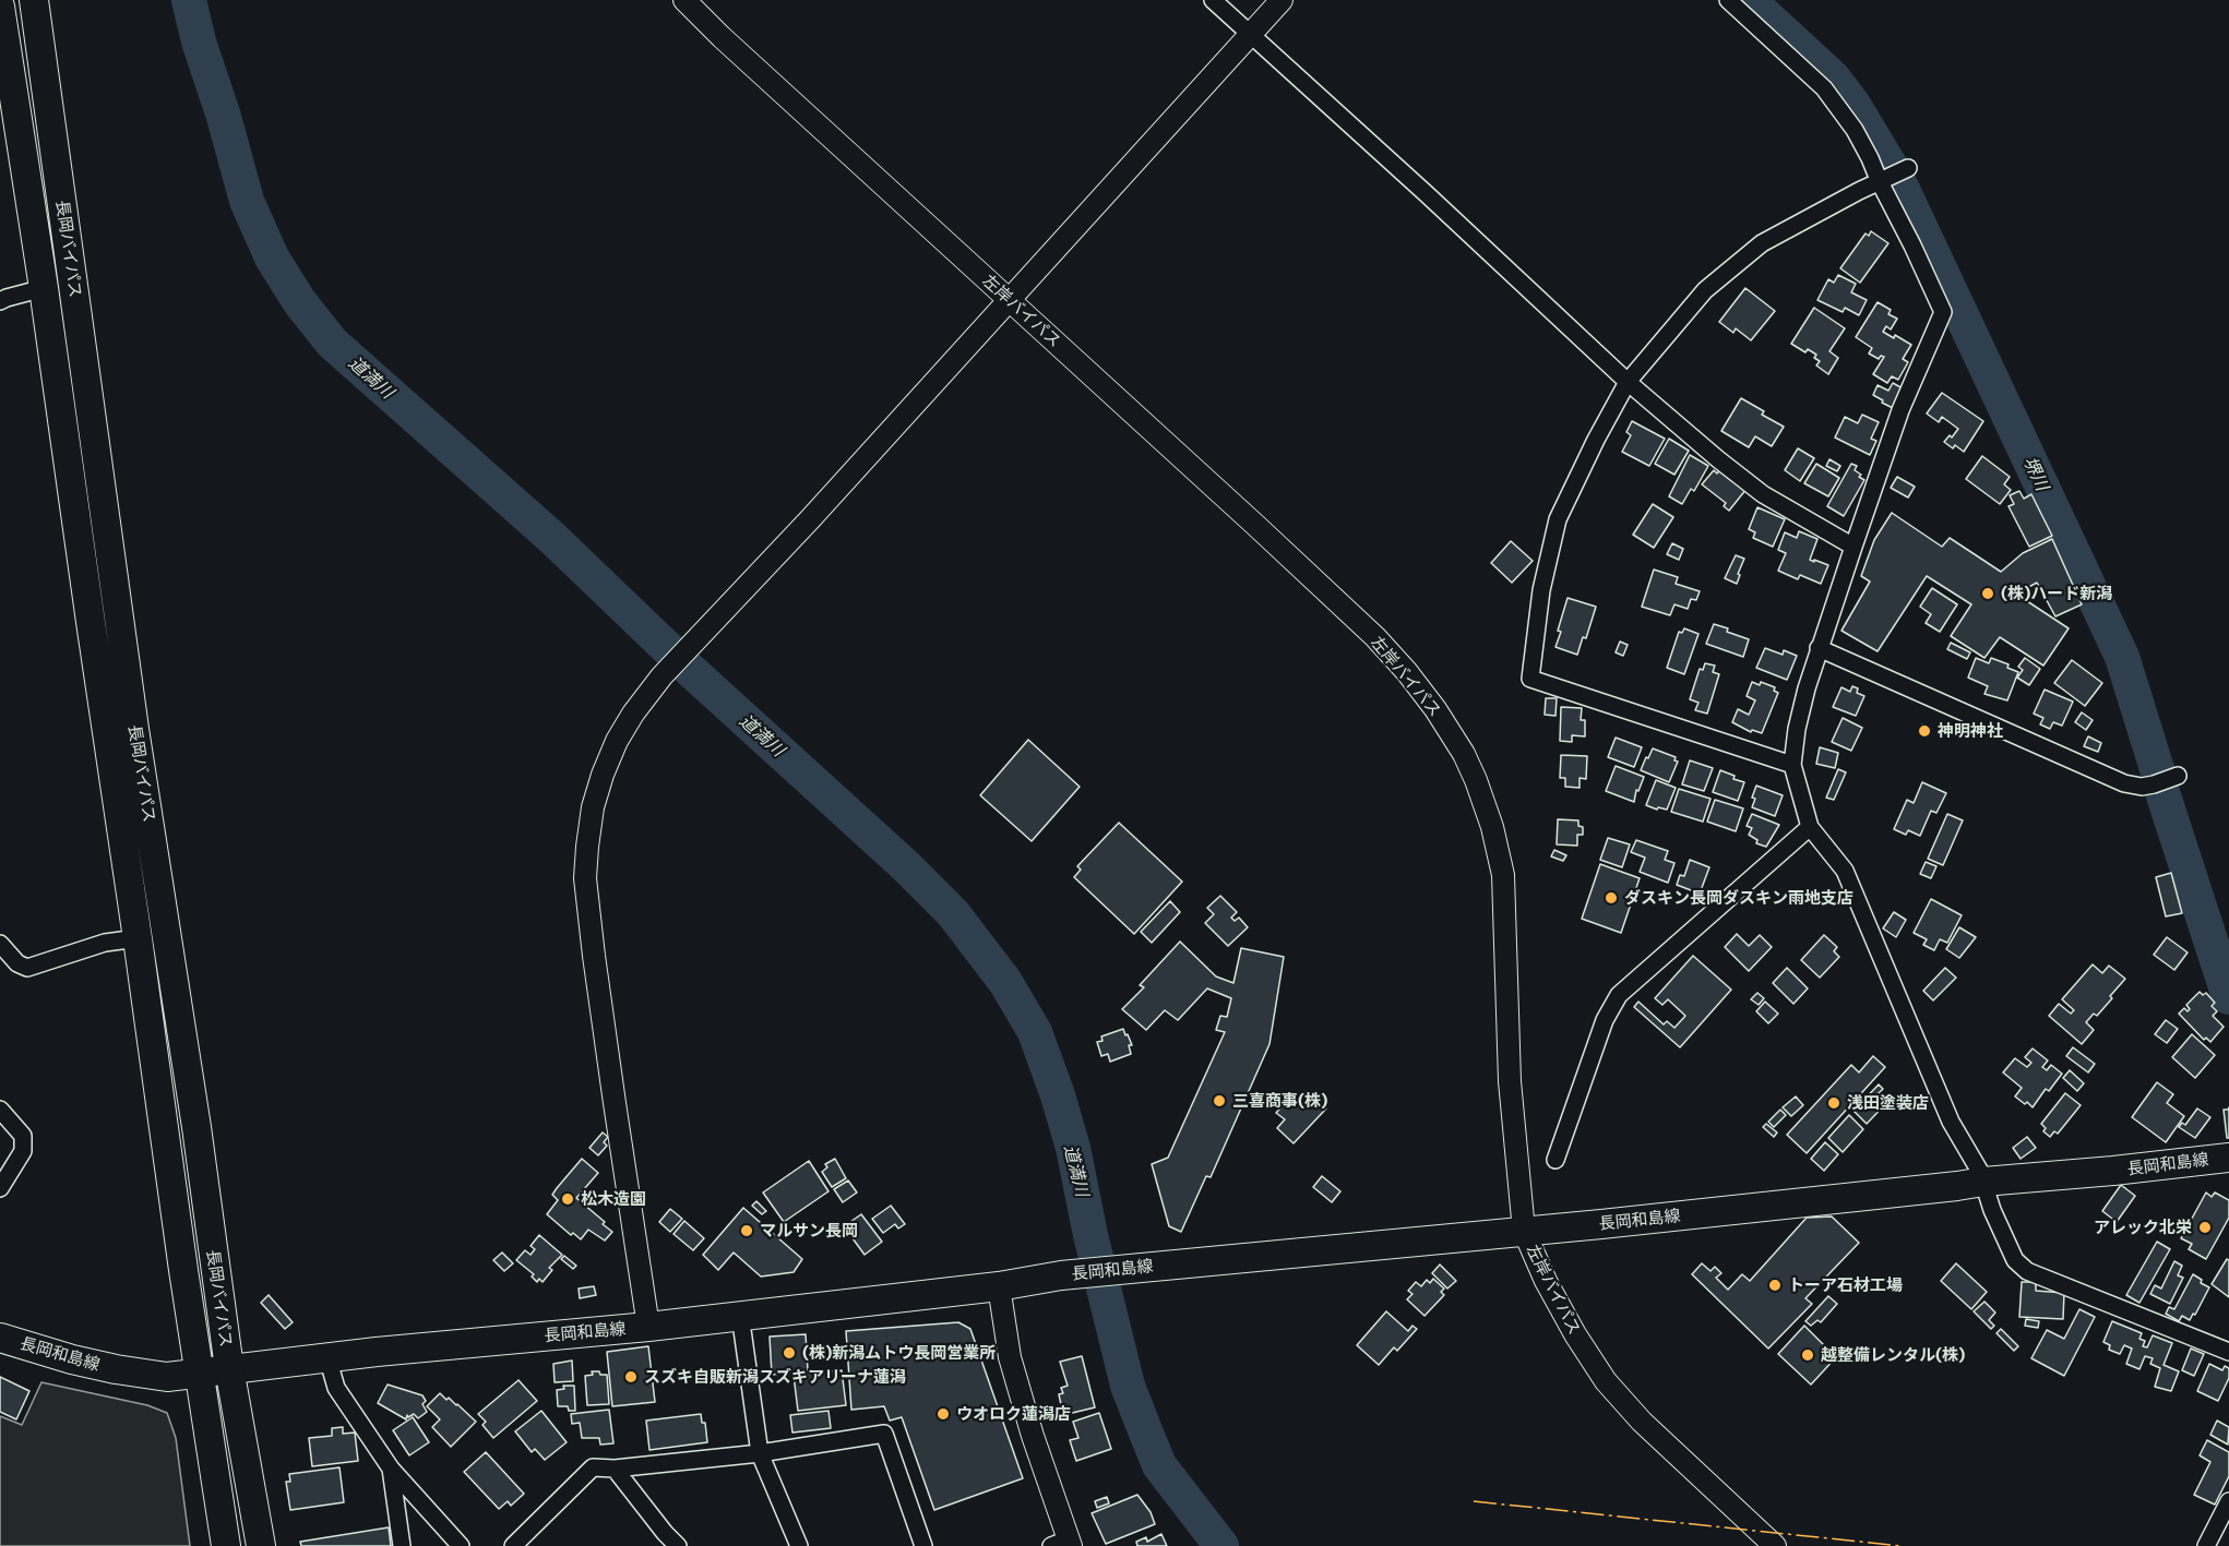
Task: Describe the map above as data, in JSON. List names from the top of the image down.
{
  "streets": {
    "main road": ["長岡バイパス", "長岡和島線"],
    "street": ["左岸バイパス"]
  },
  "crossings": [
    ["長岡バイパス", "長岡和島線"],
    ["左岸バイパス", "長岡和島線"]
  ],
  "water": ["道満川", "堺川"],
  "places": [
    "(株)ハード新潟",
    "神明神社",
    "ダスキン長岡ダスキン雨地支店",
    "三喜商事(株)",
    "浅田塗装店",
    "松木造園",
    "アレック北栄",
    "マルサン長岡",
    "トーア石材工場",
    "(株)新潟ムトウ長岡営業所",
    "越整備レンタル(株)",
    "スズキ自販新潟スズキアリーナ蓮潟",
    "ウオロク蓮潟店"
  ]
}
